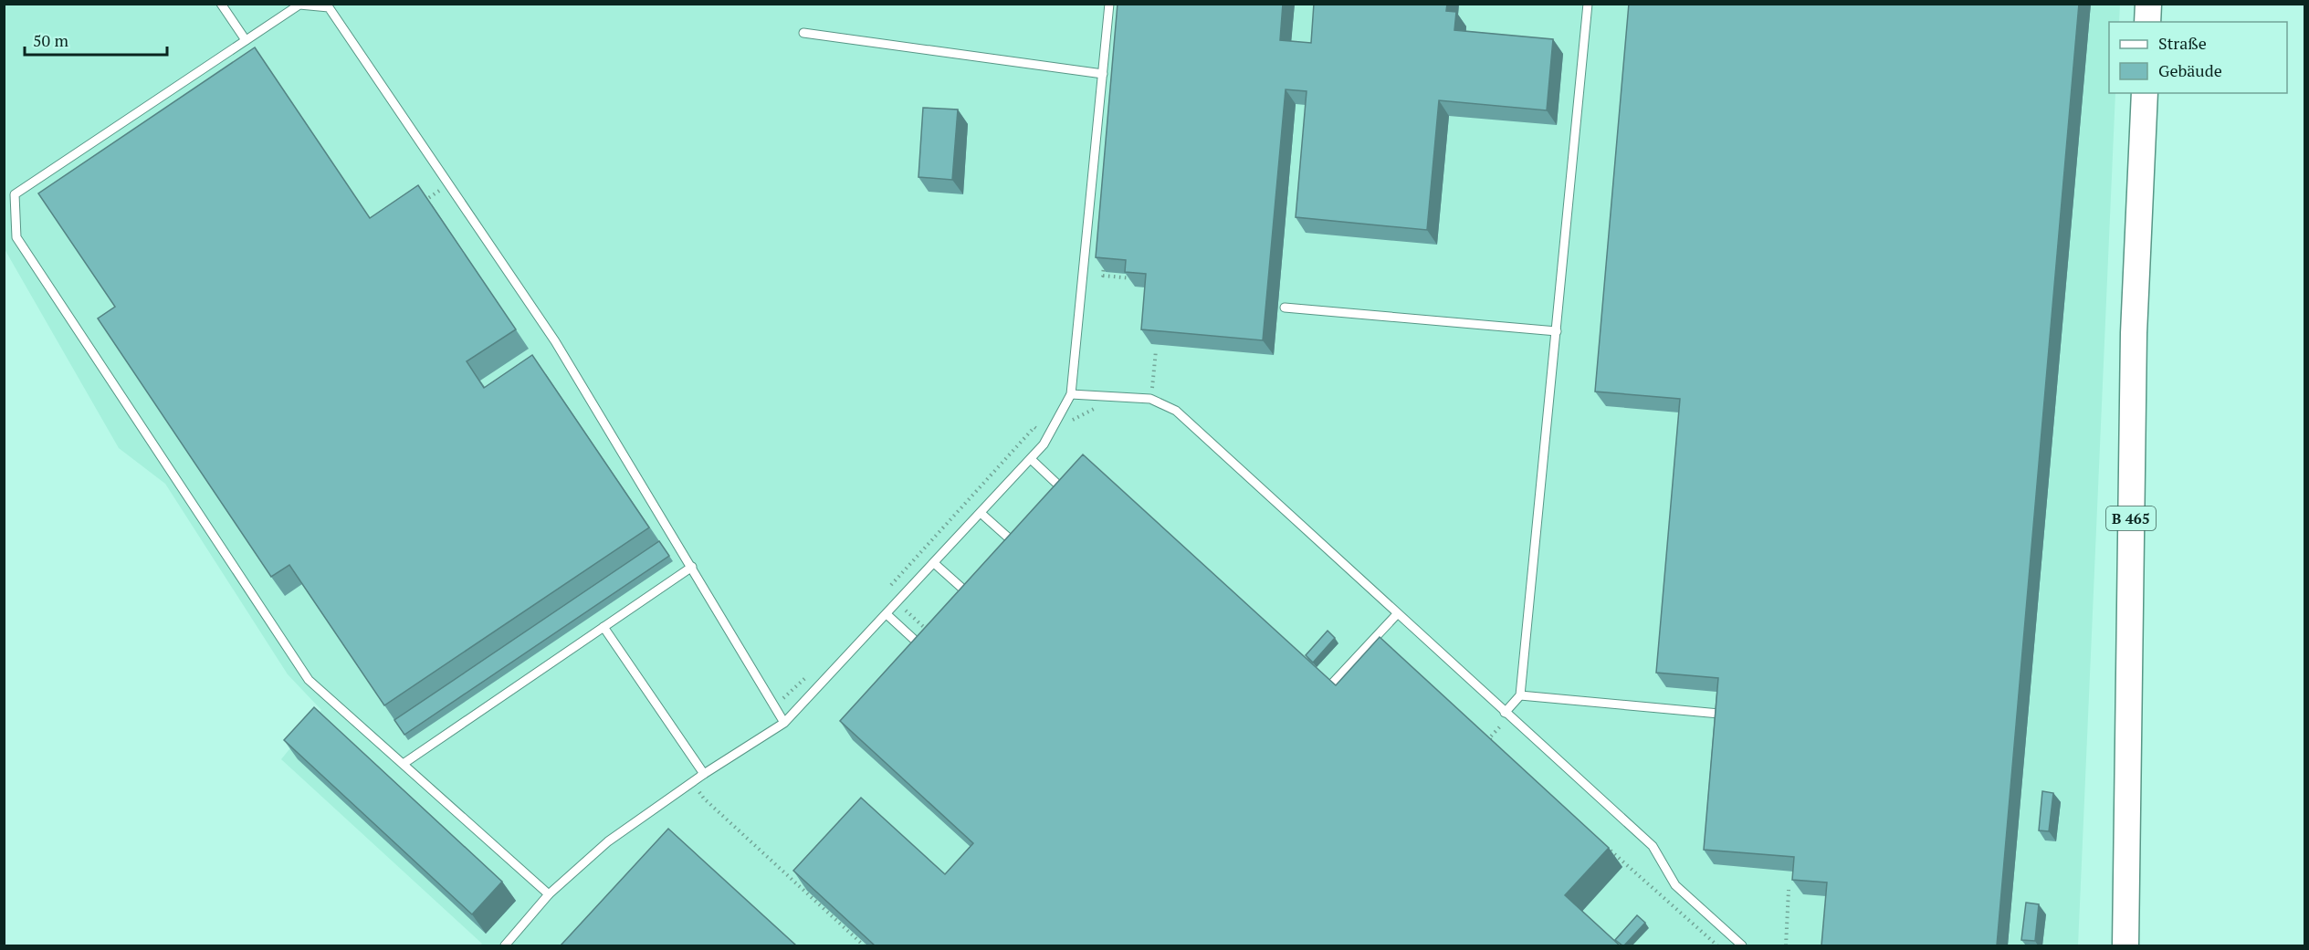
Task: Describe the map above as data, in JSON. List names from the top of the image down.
{
  "streets": {
    "main road": ["B 465"]
  },
  "legend": ["Straße", "Gebäude"],
  "scale_bar": "50 m"
}
